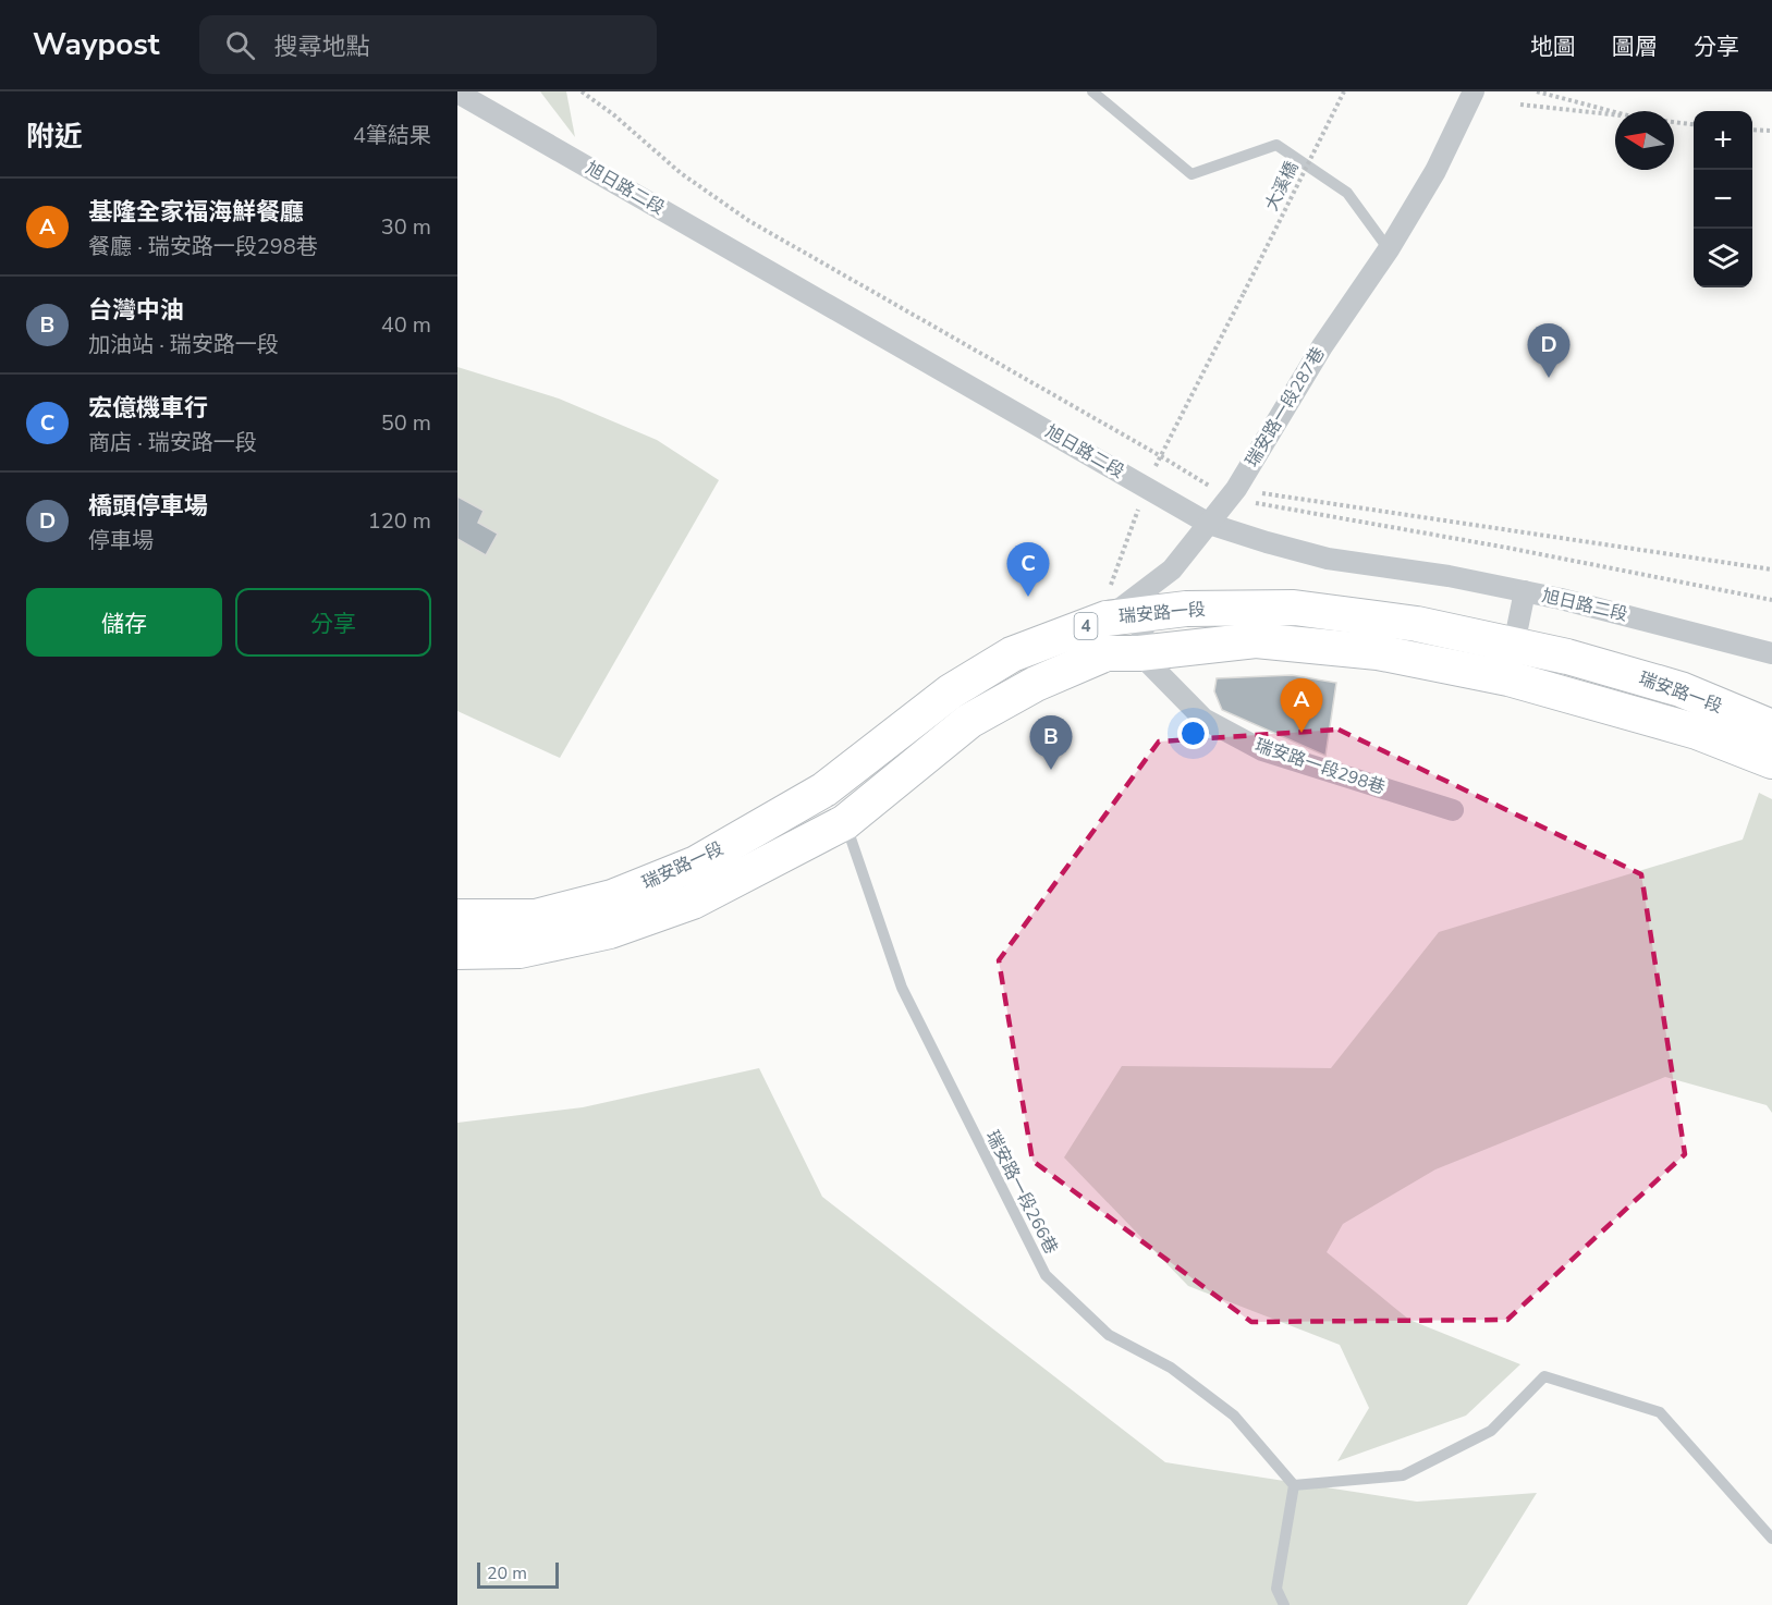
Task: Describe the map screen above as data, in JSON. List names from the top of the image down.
{
  "streets": {
    "main road": ["瑞安路一段", "4"],
    "street": ["旭日路二段", "瑞安路一段287巷", "瑞安路一段298巷"],
    "lane": ["瑞安路一段266巷"],
    "path": ["大溪橋"]
  },
  "crossings": [
    ["大溪橋", "旭日路二段"],
    ["大溪橋", "瑞安路一段287巷"],
    ["大溪橋", "瑞安路一段"],
    ["大溪橋", "瑞安路一段298巷"],
    ["旭日路二段", "瑞安路一段287巷"],
    ["瑞安路一段287巷", "瑞安路一段"],
    ["瑞安路一段287巷", "瑞安路一段298巷"],
    ["瑞安路一段", "瑞安路一段298巷"],
    ["瑞安路一段", "瑞安路一段266巷"]
  ],
  "scale_bar": "20 m",
  "north": "left",
  "page": {
    "header": "Waypost",
    "search": "搜尋地點",
    "nav": ["地圖", "圖層", "分享"],
    "heading": ["附近", "4筆結果"],
    "map_buttons": ["+", "−"],
    "list": [
      {
        "mark": "A",
        "name": "基隆全家福海鮮餐廳",
        "note": "餐廳 · 瑞安路一段298巷",
        "value": "30 m"
      },
      {
        "mark": "B",
        "name": "台灣中油",
        "note": "加油站 · 瑞安路一段",
        "value": "40 m"
      },
      {
        "mark": "C",
        "name": "宏億機車行",
        "note": "商店 · 瑞安路一段",
        "value": "50 m"
      },
      {
        "mark": "D",
        "name": "橋頭停車場",
        "note": "停車場",
        "value": "120 m"
      }
    ],
    "pins": [
      "D",
      "C",
      "A",
      "B"
    ],
    "buttons": ["儲存", "分享"],
    "scale": "20 m"
  }
}
